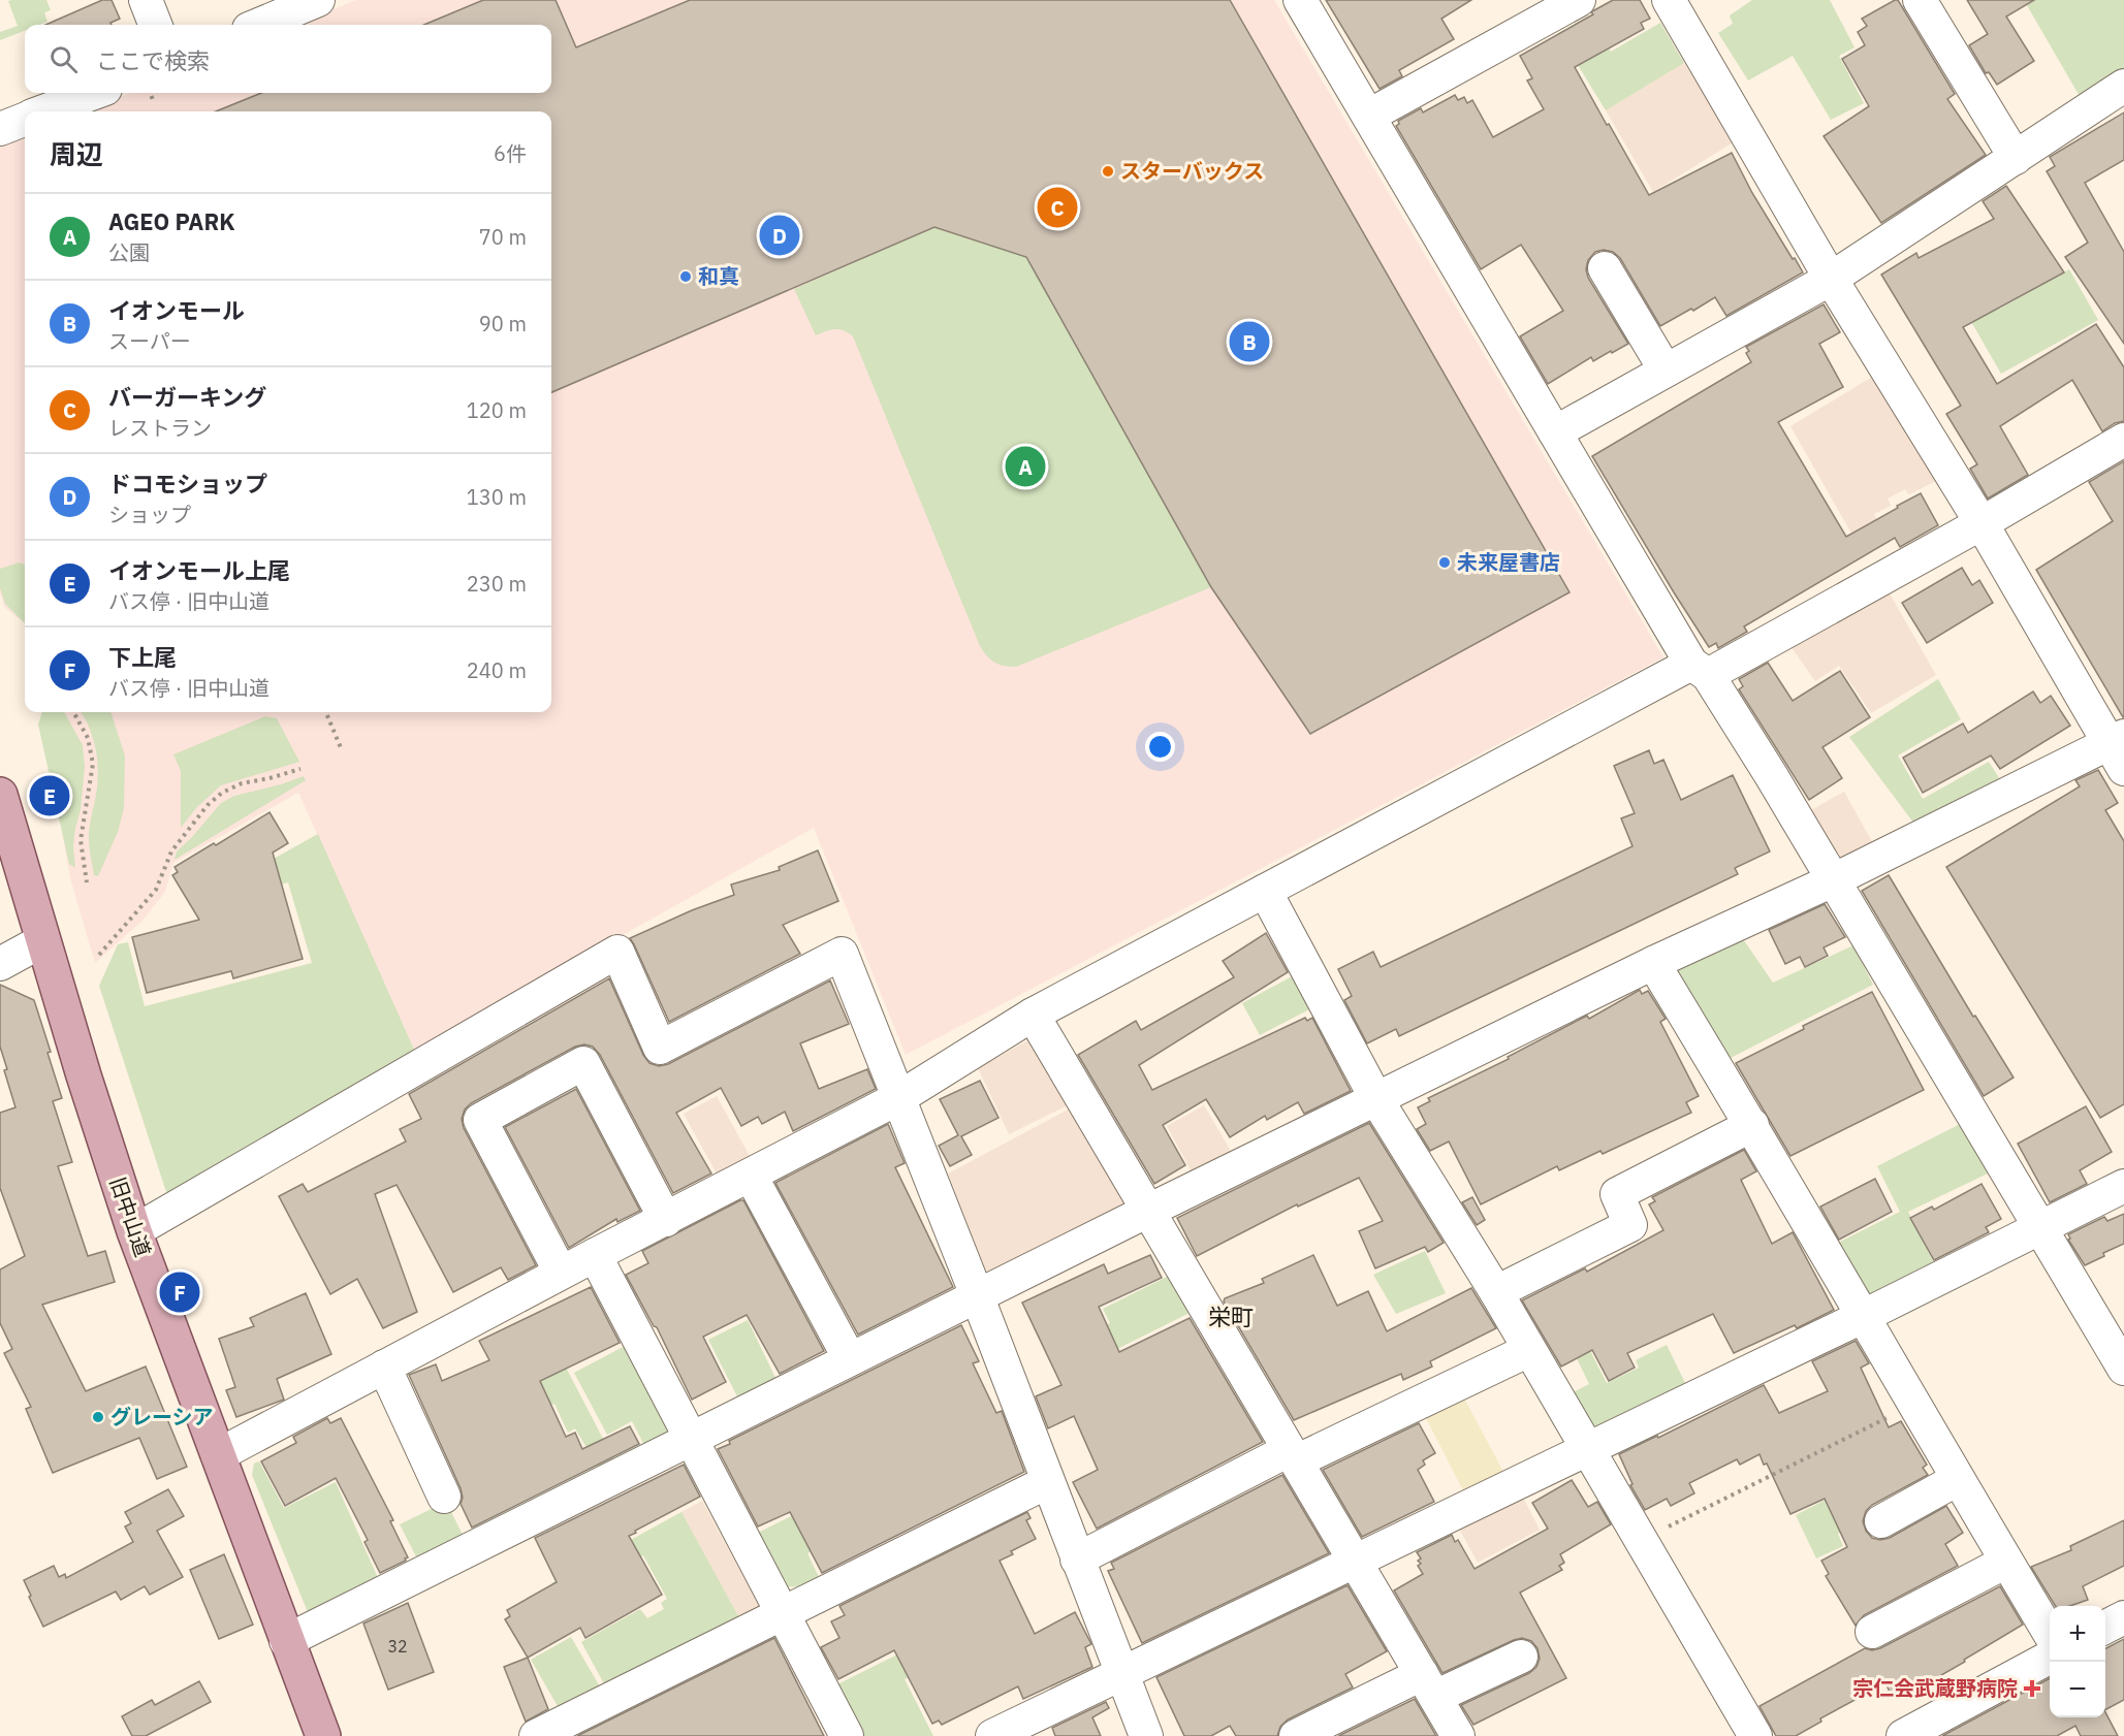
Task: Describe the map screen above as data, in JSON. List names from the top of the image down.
{
  "streets": {
    "main road": ["旧中山道"]
  },
  "districts": ["栄町"],
  "places": {
    "other": [
      "スターバックス",
      "和真",
      "未来屋書店",
      "グレーシア"
    ],
    "health": ["宗仁会武蔵野病院"]
  },
  "house_numbers": ["32"],
  "page": {
    "search": "ここで検索",
    "heading": ["周辺", "6件"],
    "pins": [
      "C",
      "D",
      "B",
      "A",
      "E",
      "F"
    ],
    "list": [
      {
        "mark": "A",
        "name": "AGEO PARK",
        "note": "公園",
        "value": "70 m"
      },
      {
        "mark": "B",
        "name": "イオンモール",
        "note": "スーパー",
        "value": "90 m"
      },
      {
        "mark": "C",
        "name": "バーガーキング",
        "note": "レストラン",
        "value": "120 m"
      },
      {
        "mark": "D",
        "name": "ドコモショップ",
        "note": "ショップ",
        "value": "130 m"
      },
      {
        "mark": "E",
        "name": "イオンモール上尾",
        "note": "バス停 · 旧中山道",
        "value": "230 m"
      },
      {
        "mark": "F",
        "name": "下上尾",
        "note": "バス停 · 旧中山道",
        "value": "240 m"
      }
    ],
    "map_buttons": ["+", "−"]
  }
}
